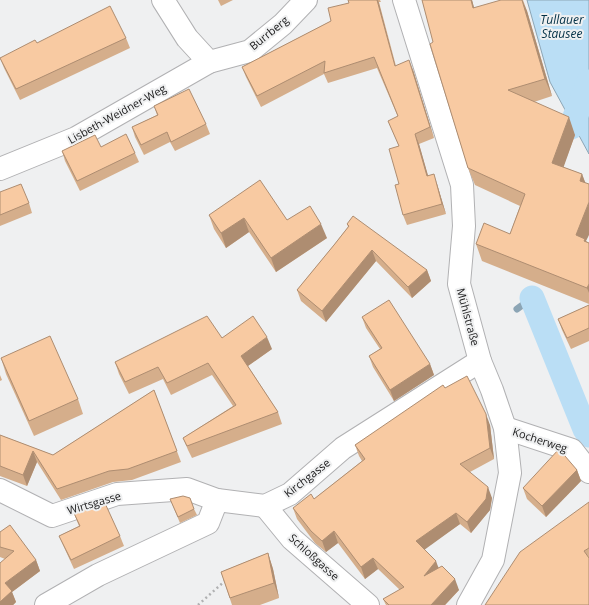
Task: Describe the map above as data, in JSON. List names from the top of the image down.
{
  "streets": {
    "street": [
      "Burrberg",
      "Lisbeth-Weidner-Weg",
      "Mühlstraße",
      "Kocherweg",
      "Kirchgasse",
      "Wirtsgasse",
      "Schloßgasse"
    ]
  },
  "crossings": [
    ["Burrberg", "Lisbeth-Weidner-Weg"],
    ["Mühlstraße", "Kocherweg"],
    ["Mühlstraße", "Kirchgasse"],
    ["Kirchgasse", "Schloßgasse"]
  ],
  "water": ["Tullauer Stausee"]
}
